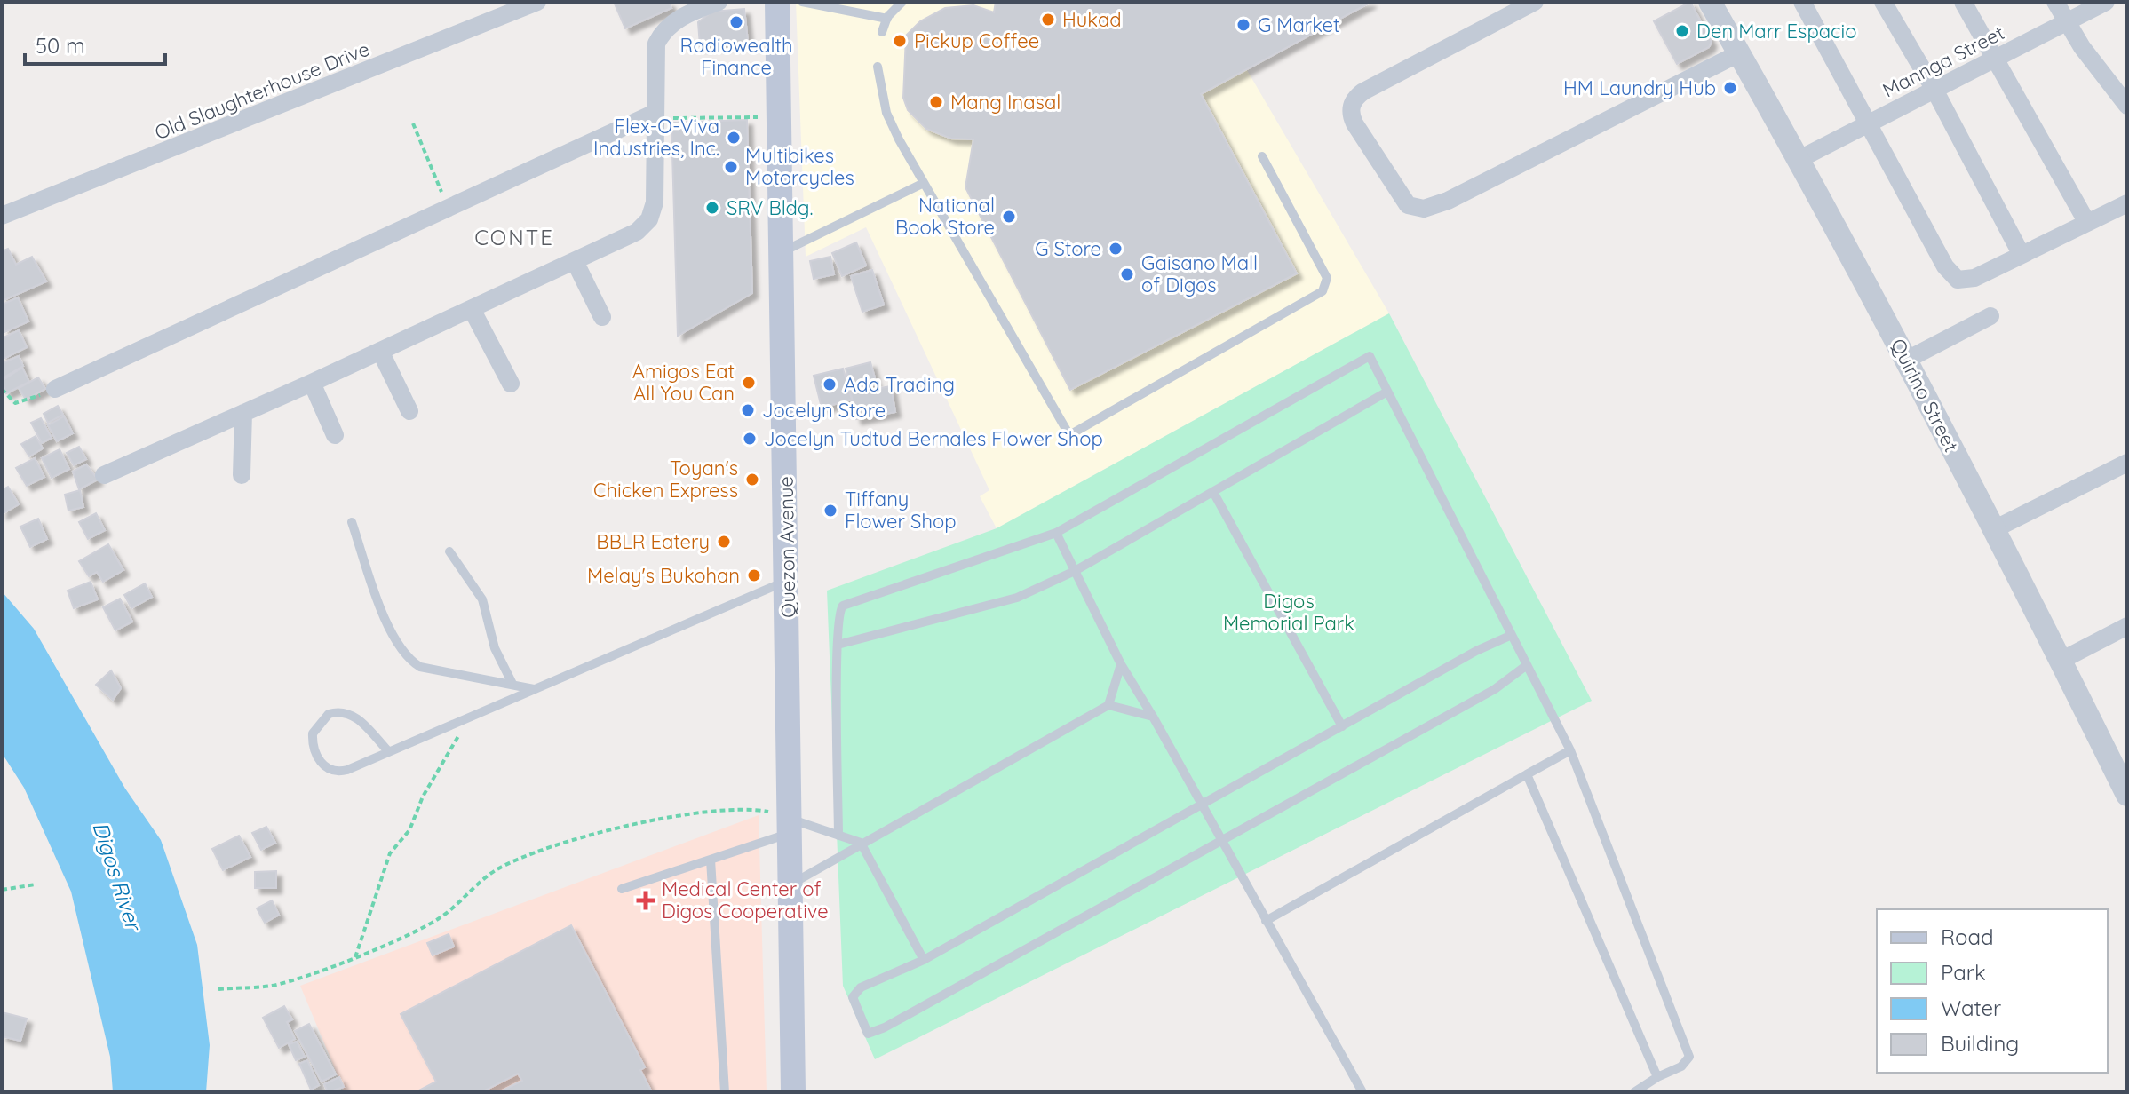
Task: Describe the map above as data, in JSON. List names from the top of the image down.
{
  "streets": {
    "main road": ["Quezon Avenue"],
    "street": ["Mannga Street", "Old Slaughterhouse Drive", "Quirino Street"]
  },
  "crossings": [
    ["Mannga Street", "Quirino Street"]
  ],
  "districts": ["CONTE"],
  "water": ["Digos River"],
  "parks": ["Digos Memorial Park"],
  "places": {
    "other": [
      "Hukad",
      "Radiowealth Finance",
      "G Market",
      "Den Marr Espacio",
      "Pickup Coffee",
      "HM Laundry Hub",
      "Mang Inasal",
      "Flex-O-Viva Industries, Inc.",
      "Multibikes Motorcycles",
      "SRV Bldg.",
      "National Book Store",
      "G Store",
      "Gaisano Mall of Digos",
      "Amigos Eat All You Can",
      "Ada Trading",
      "Jocelyn Store",
      "Jocelyn Tudtud Bernales Flower Shop",
      "Toyan's Chicken Express",
      "Tiffany Flower Shop",
      "BBLR Eatery",
      "Melay's Bukohan"
    ],
    "health": ["Medical Center of Digos Cooperative"]
  },
  "legend": [
    "Road",
    "Park",
    "Water",
    "Building"
  ],
  "scale_bar": "50 m"
}
